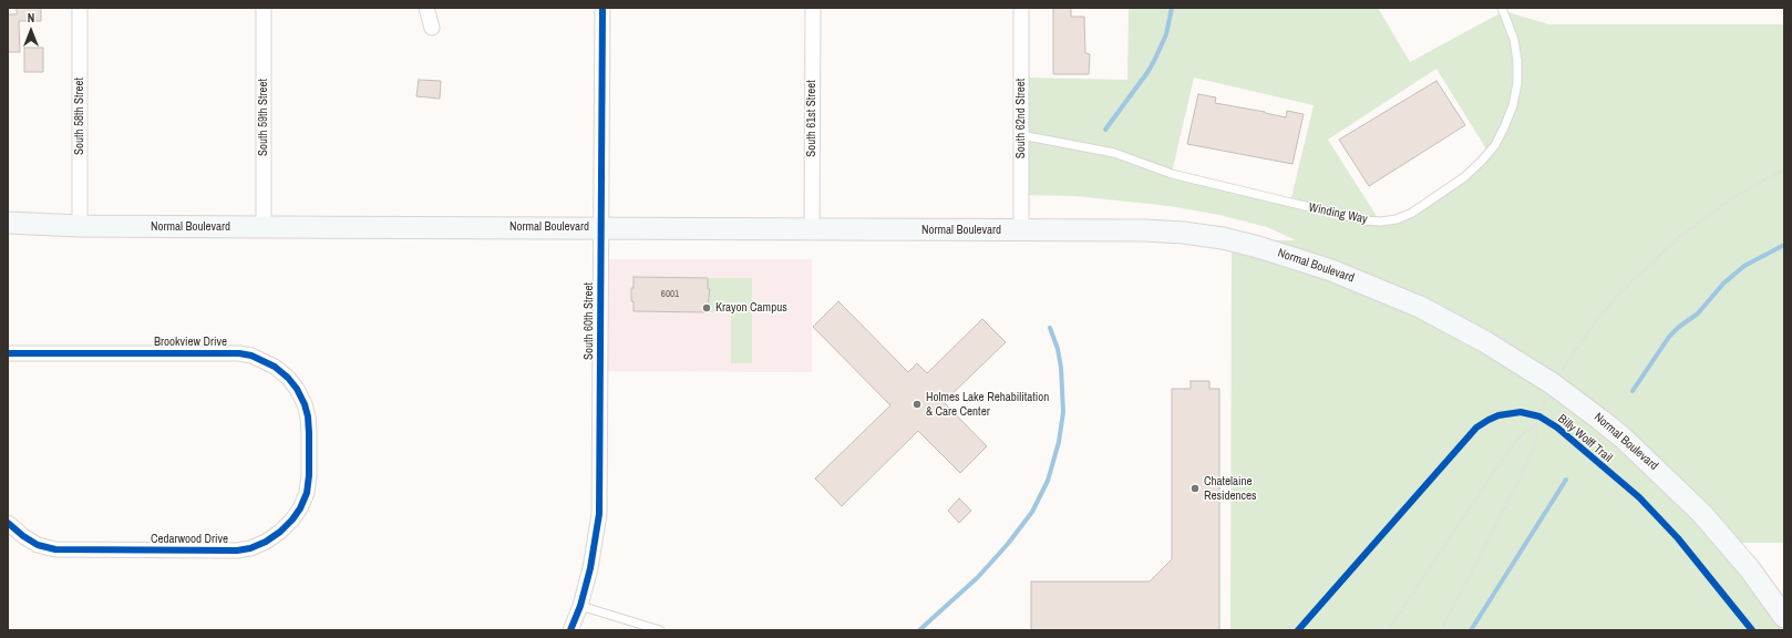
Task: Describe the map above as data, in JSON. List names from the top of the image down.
{
  "streets": {
    "main road": ["Normal Boulevard"],
    "street": [
      "South 58th Street",
      "South 59th Street",
      "South 61st Street",
      "South 62nd Street",
      "South 60th Street",
      "Brookview Drive",
      "Cedarwood Drive"
    ],
    "lane": ["Winding Way"],
    "cycle path": ["Billy Wolff Trail"]
  },
  "crossings": [
    ["South 58th Street", "Normal Boulevard"],
    ["South 59th Street", "Normal Boulevard"],
    ["South 61st Street", "Normal Boulevard"],
    ["South 62nd Street", "Winding Way"],
    ["South 62nd Street", "Normal Boulevard"],
    ["Normal Boulevard", "South 60th Street"],
    ["Brookview Drive", "Cedarwood Drive"]
  ],
  "places": ["Krayon Campus", "Holmes Lake Rehabilitation & Care Center", "Chatelaine Residences"],
  "house_numbers": ["6001"],
  "north": "top"
}
